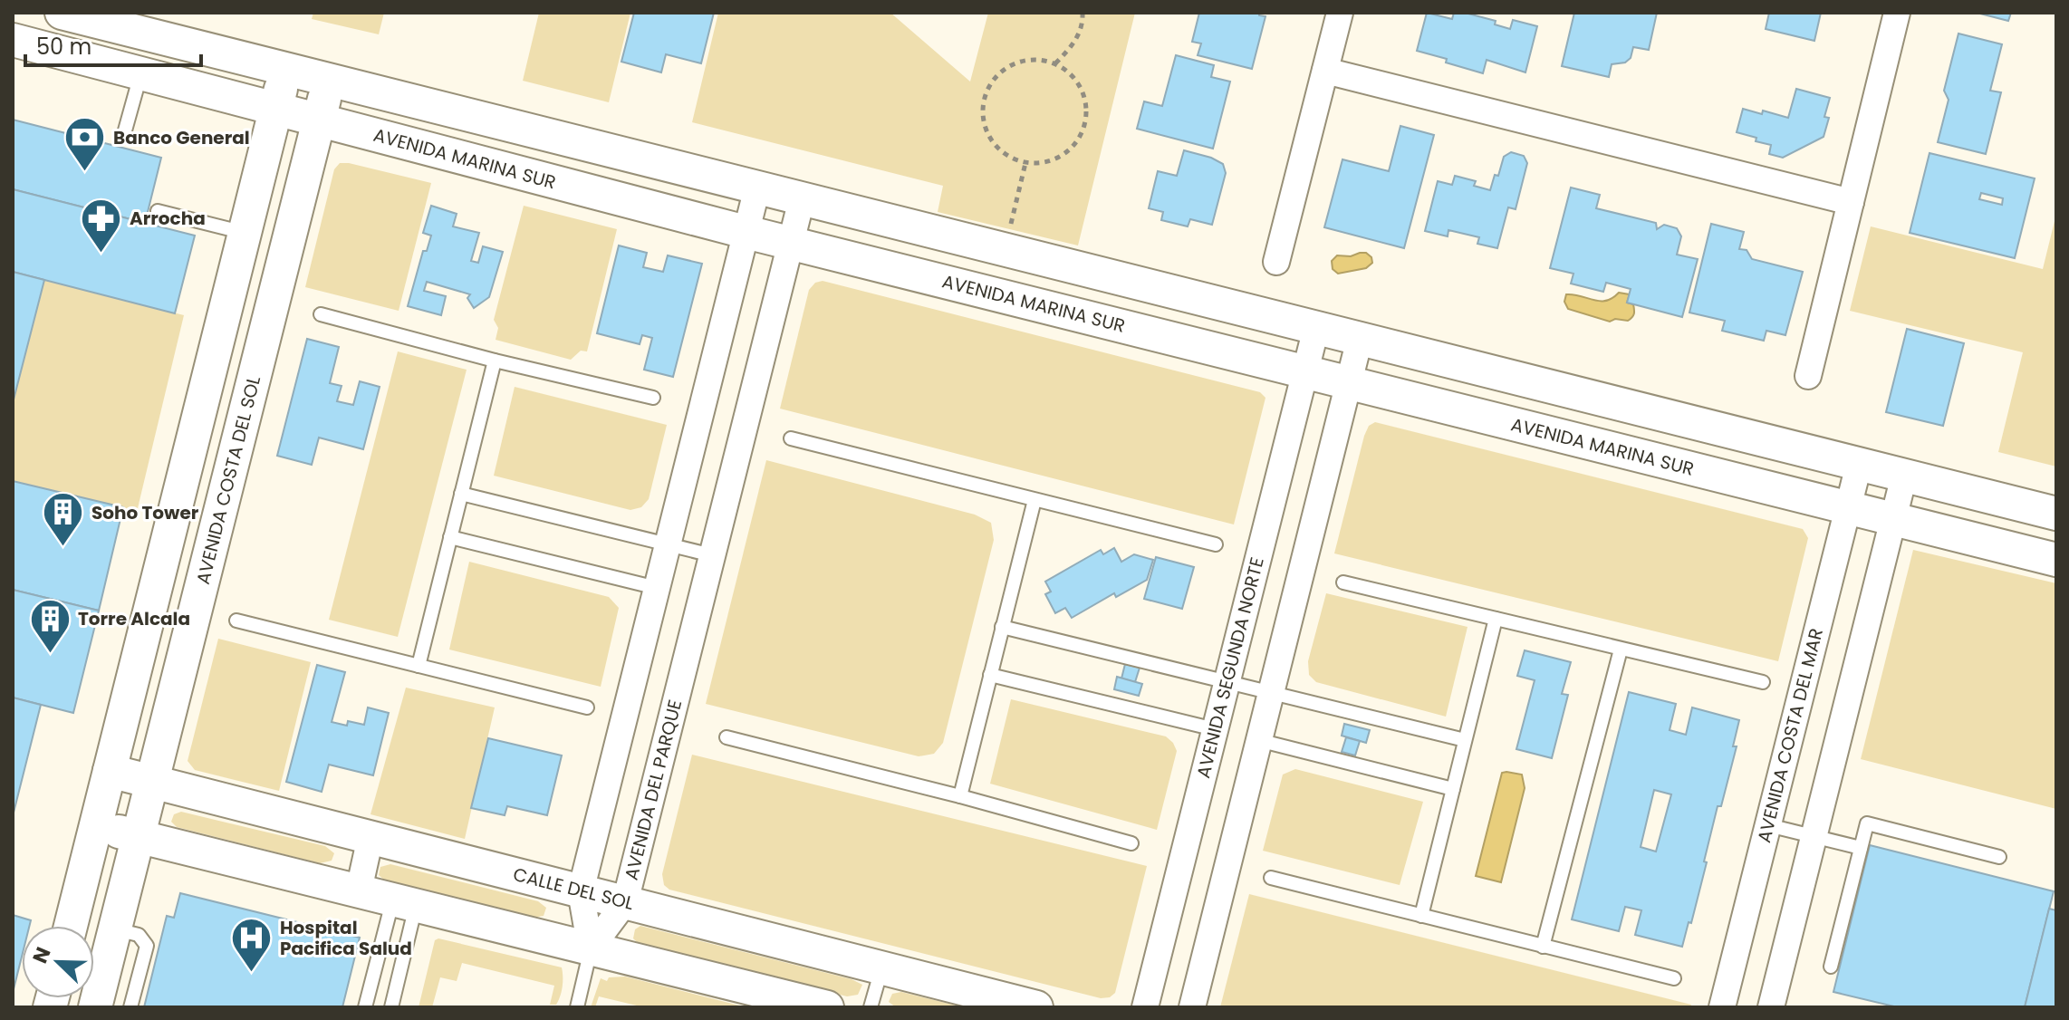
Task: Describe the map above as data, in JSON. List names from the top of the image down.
{
  "streets": {
    "street": [
      "AVENIDA MARINA SUR",
      "AVENIDA COSTA DEL SOL",
      "AVENIDA SEGUNDA NORTE",
      "AVENIDA COSTA DEL MAR",
      "AVENIDA DEL PARQUE",
      "CALLE DEL SOL"
    ]
  },
  "crossings": [
    ["AVENIDA MARINA SUR", "AVENIDA COSTA DEL SOL"],
    ["AVENIDA MARINA SUR", "AVENIDA SEGUNDA NORTE"],
    ["AVENIDA MARINA SUR", "AVENIDA COSTA DEL MAR"],
    ["AVENIDA MARINA SUR", "AVENIDA DEL PARQUE"],
    ["AVENIDA COSTA DEL SOL", "CALLE DEL SOL"],
    ["AVENIDA DEL PARQUE", "CALLE DEL SOL"]
  ],
  "places": {
    "bank": ["Banco General"],
    "pharmacy": ["Arrocha"],
    "building": ["Soho Tower", "Torre Alcala"],
    "hospital": ["Hospital Pacifica Salud"]
  },
  "scale_bar": "50 m",
  "north": "top left"
}
